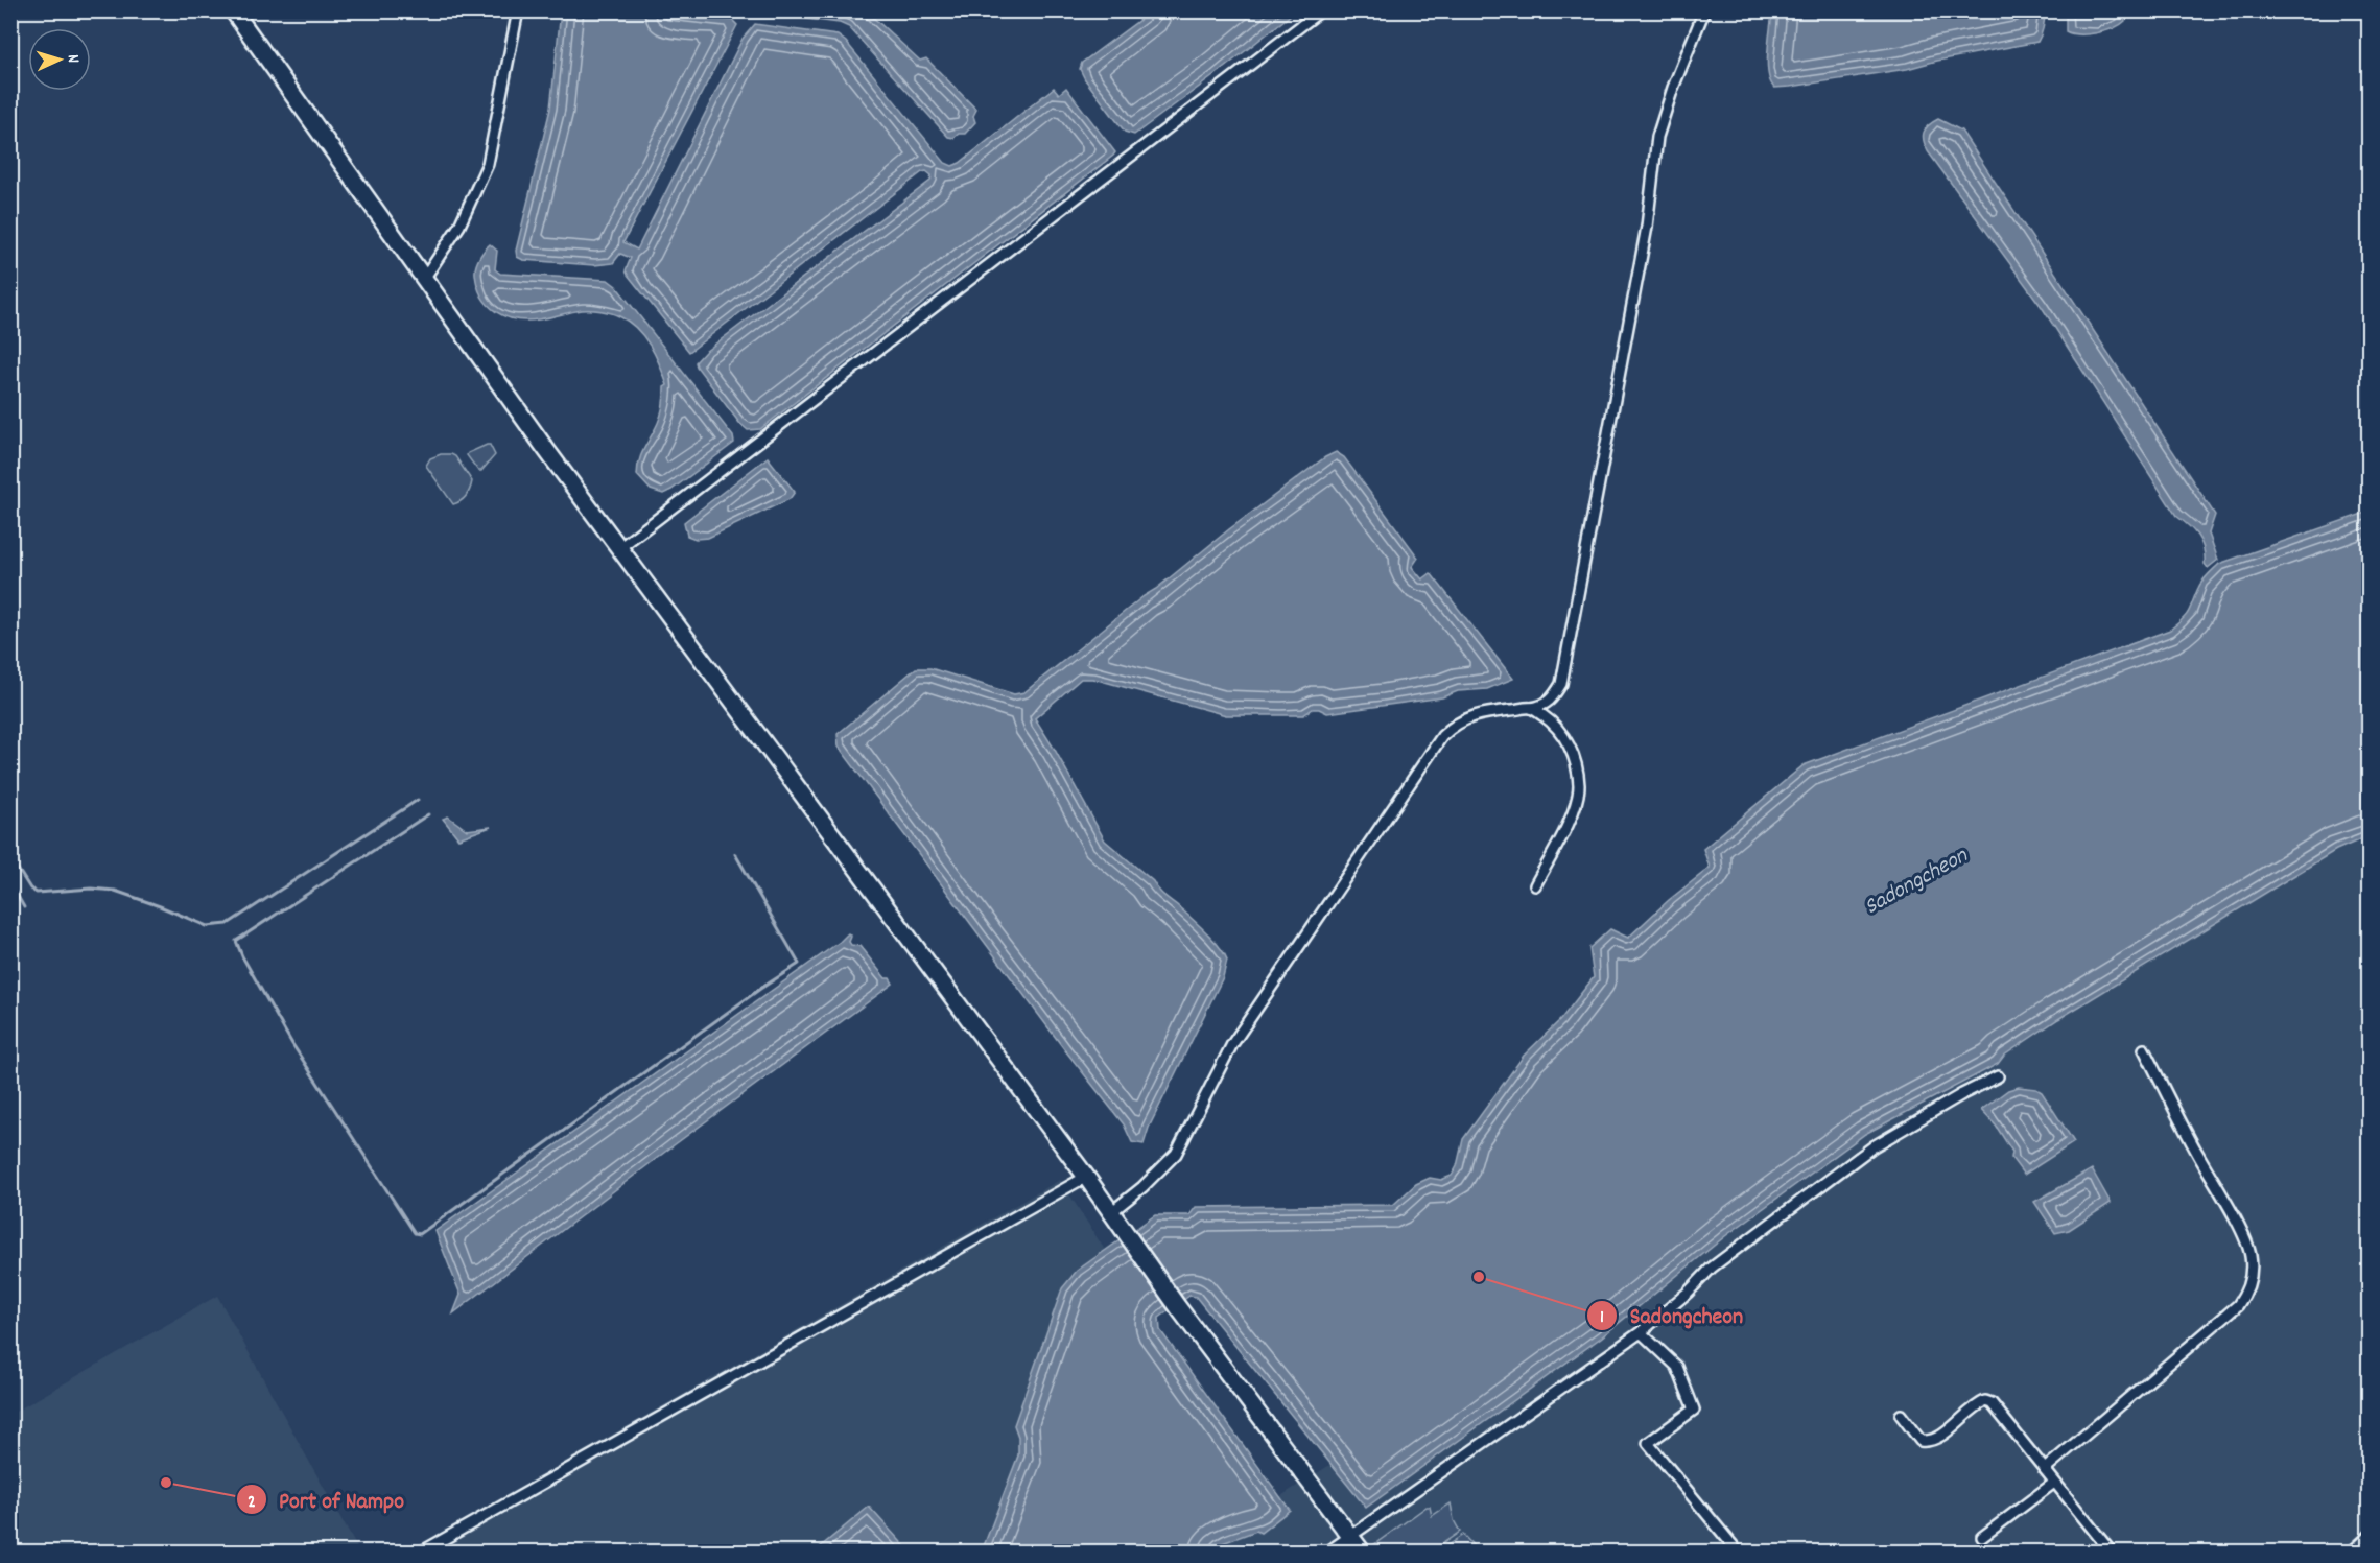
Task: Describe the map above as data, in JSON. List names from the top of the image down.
{
  "water": ["Sadongcheon"],
  "places": ["Sadongcheon", "Port of Nampo"],
  "north": "right"
}
